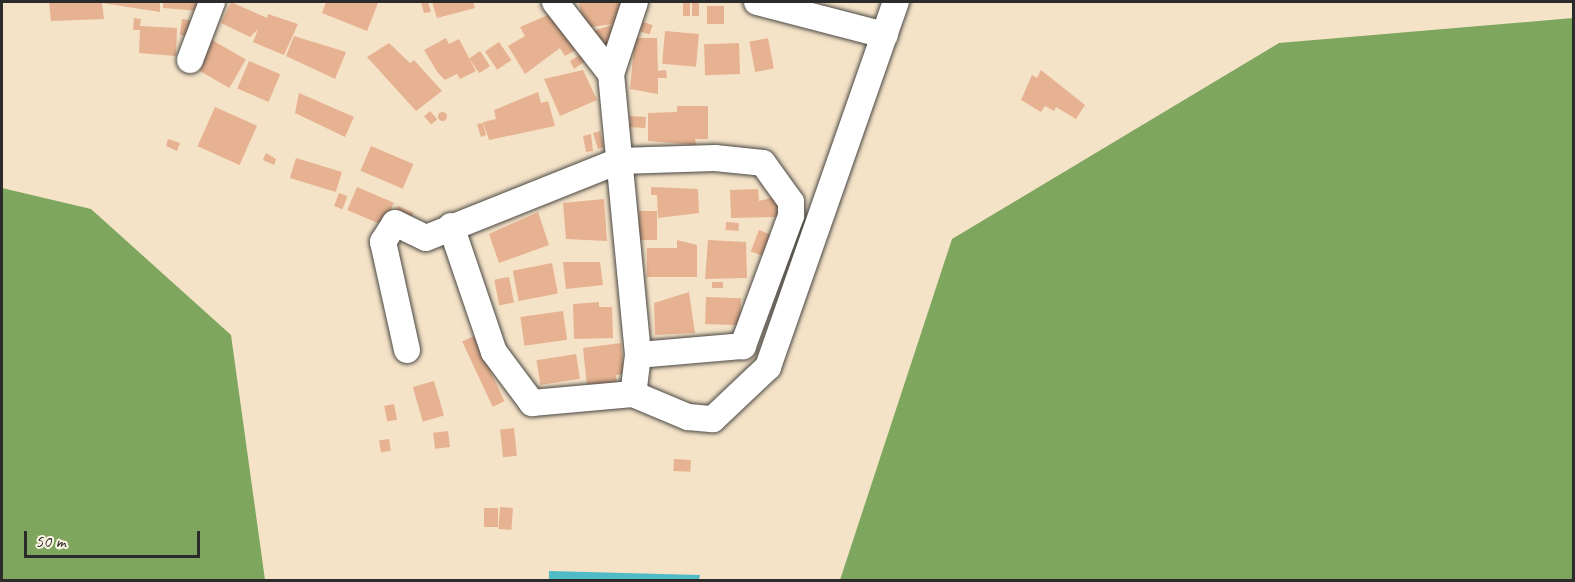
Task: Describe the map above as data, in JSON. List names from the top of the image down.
{
  "scale_bar": "50 m"
}
